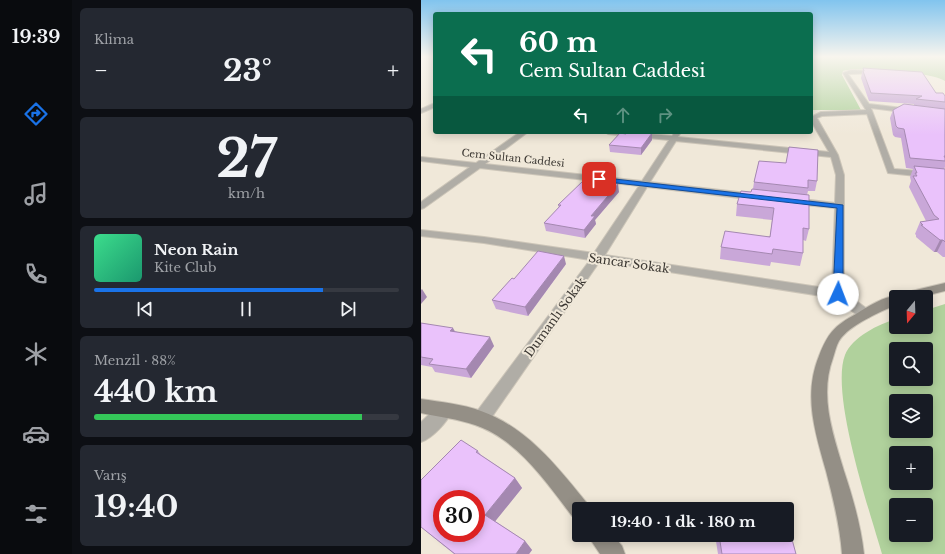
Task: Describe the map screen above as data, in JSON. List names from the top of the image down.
{
  "streets": {
    "street": ["Cem Sultan Caddesi", "Sancar Sokak", "Dumanlı Sokak"]
  },
  "crossings": [
    ["Cem Sultan Caddesi", "Dumanlı Sokak"],
    ["Sancar Sokak", "Dumanlı Sokak"]
  ],
  "north": "bottom",
  "page": {
    "tabs": "19:39",
    "tile": [
      "Klima",
      ["27", "km/h"],
      ["Menzil · 88%", "440 km"],
      ["Varış", "19:40"]
    ],
    "turn": ["60 m", "Cem Sultan Caddesi"],
    "heat": ["−", "23°", "+"],
    "song": ["Neon Rain", "Kite Club"],
    "map_buttons": ["+", "−"],
    "limit": "30",
    "trip": "19:40 · 1 dk · 180 m"
  }
}
